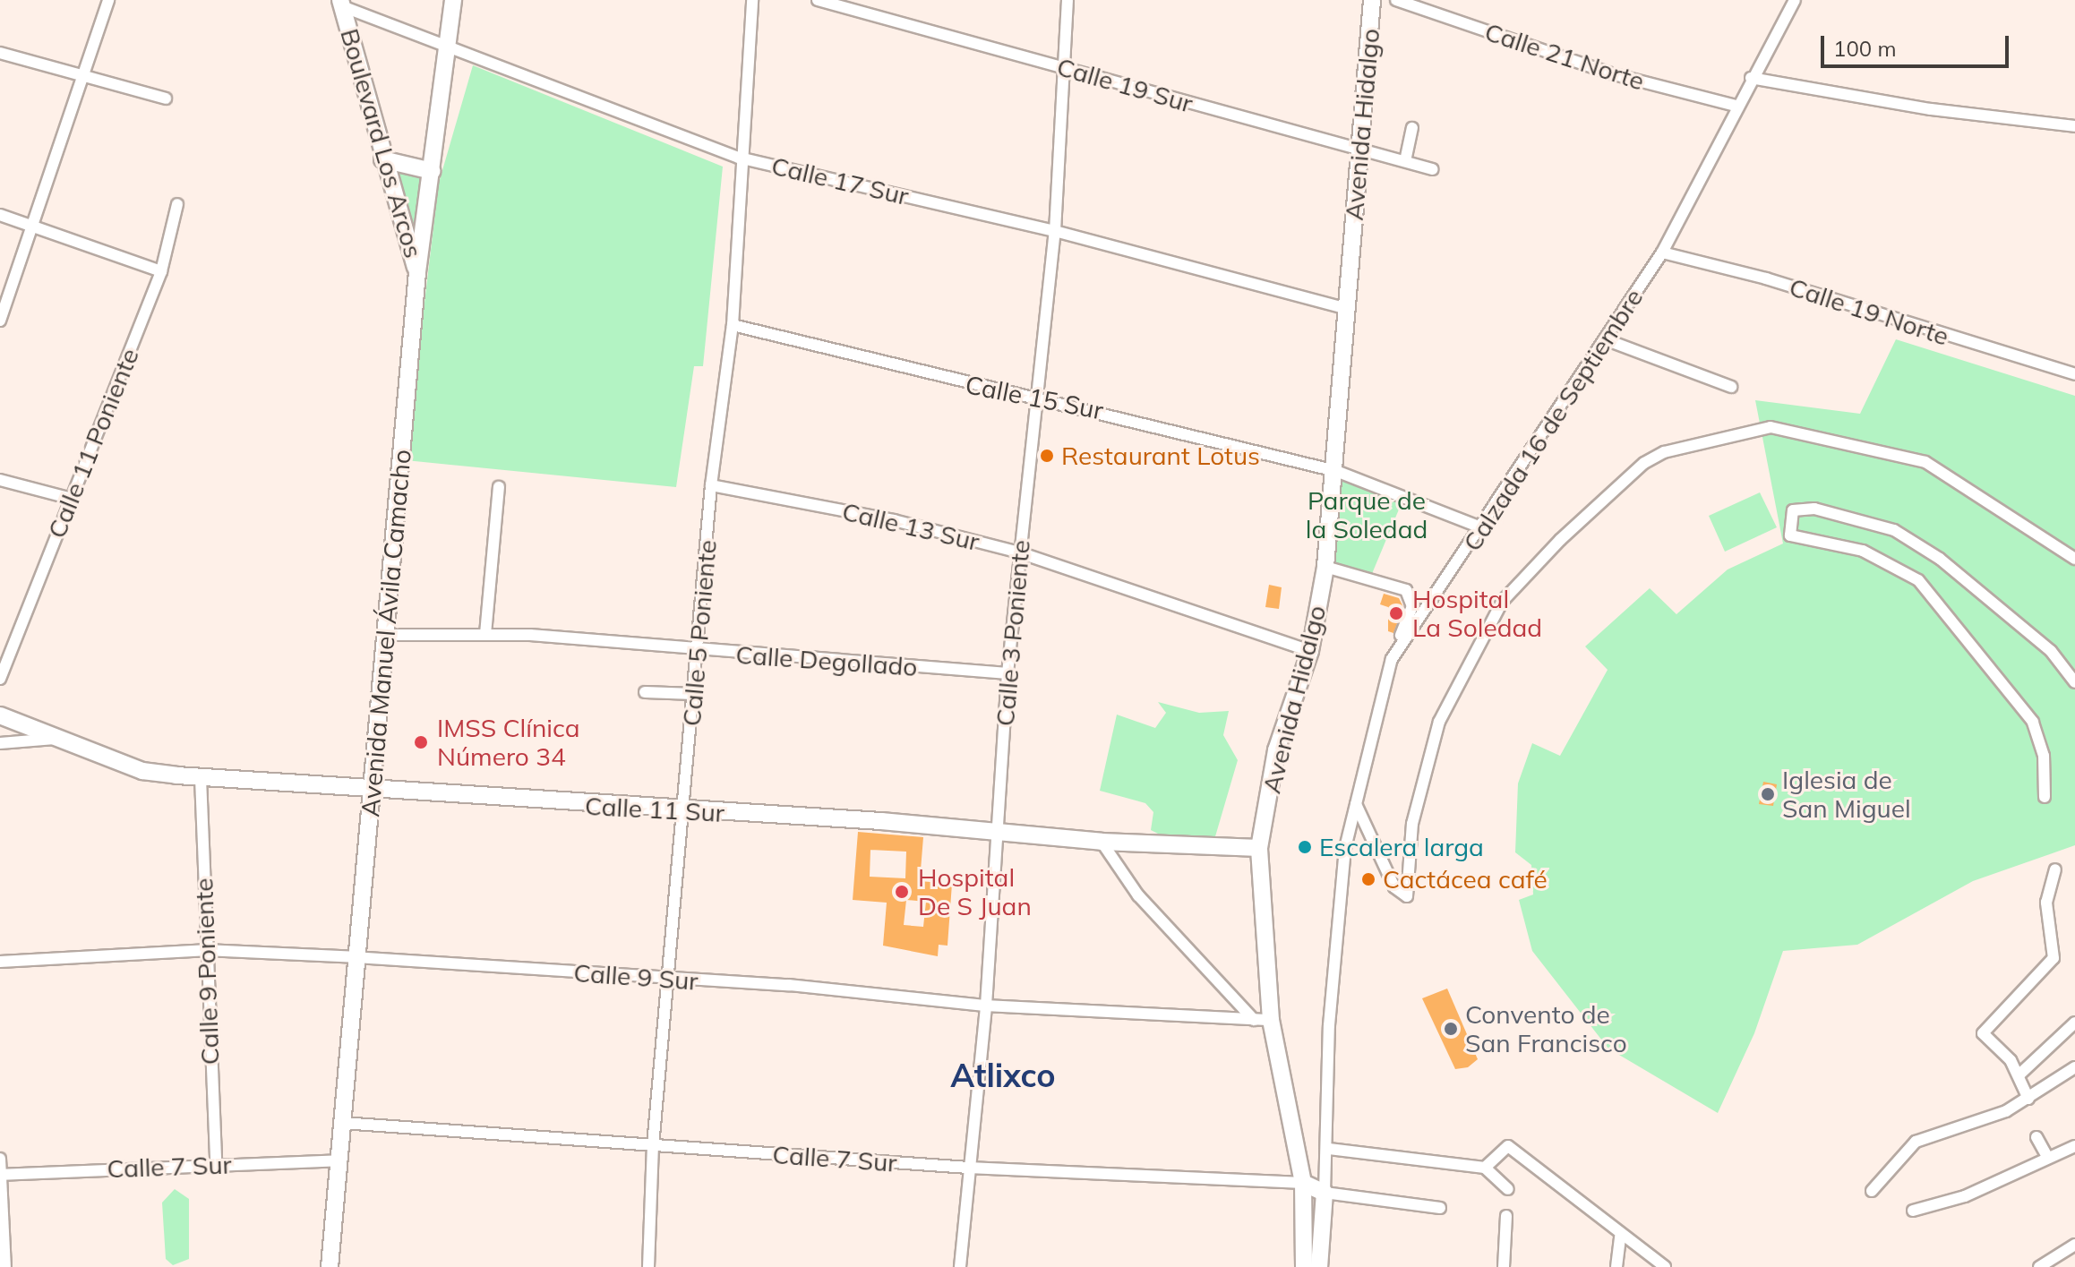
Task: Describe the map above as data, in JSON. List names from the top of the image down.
{
  "streets": {
    "street": [
      "Calle 21 Norte",
      "Calle 19 Sur",
      "Avenida Hidalgo",
      "Boulevard Los Arcos",
      "Calle 17 Sur",
      "Calle 19 Norte",
      "Calle 15 Sur",
      "Calzada 16 de Septiembre",
      "Calle 11 Poniente",
      "Calle 13 Sur",
      "Avenida Manuel Ávila Camacho",
      "Calle 5 Poniente",
      "Calle 3 Poniente",
      "Calle Degollado",
      "Calle 11 Sur",
      "Calle 9 Poniente",
      "Calle 9 Sur",
      "Calle 7 Sur"
    ]
  },
  "crossings": [
    ["Calle 21 Norte", "Calzada 16 de Septiembre"],
    ["Calle 19 Sur", "Avenida Hidalgo"],
    ["Calle 19 Sur", "Calle 3 Poniente"],
    ["Avenida Hidalgo", "Calle 17 Sur"],
    ["Avenida Hidalgo", "Calle 15 Sur"],
    ["Avenida Hidalgo", "Calle 13 Sur"],
    ["Avenida Hidalgo", "Calle 11 Sur"],
    ["Avenida Hidalgo", "Calle 9 Sur"],
    ["Avenida Hidalgo", "Calle 7 Sur"],
    ["Boulevard Los Arcos", "Calle 17 Sur"],
    ["Boulevard Los Arcos", "Avenida Manuel Ávila Camacho"],
    ["Calle 17 Sur", "Avenida Manuel Ávila Camacho"],
    ["Calle 17 Sur", "Calle 5 Poniente"],
    ["Calle 17 Sur", "Calle 3 Poniente"],
    ["Calle 19 Norte", "Calzada 16 de Septiembre"],
    ["Calle 15 Sur", "Calzada 16 de Septiembre"],
    ["Calle 15 Sur", "Calle 5 Poniente"],
    ["Calle 15 Sur", "Calle 3 Poniente"],
    ["Calzada 16 de Septiembre", "Calle 7 Sur"],
    ["Calle 13 Sur", "Calle 5 Poniente"],
    ["Calle 13 Sur", "Calle 3 Poniente"],
    ["Avenida Manuel Ávila Camacho", "Calle Degollado"],
    ["Avenida Manuel Ávila Camacho", "Calle 11 Sur"],
    ["Avenida Manuel Ávila Camacho", "Calle 9 Sur"],
    ["Avenida Manuel Ávila Camacho", "Calle 7 Sur"],
    ["Calle 5 Poniente", "Calle Degollado"],
    ["Calle 5 Poniente", "Calle 11 Sur"],
    ["Calle 5 Poniente", "Calle 9 Sur"],
    ["Calle 5 Poniente", "Calle 7 Sur"],
    ["Calle 3 Poniente", "Calle Degollado"],
    ["Calle 3 Poniente", "Calle 11 Sur"],
    ["Calle 3 Poniente", "Calle 9 Sur"],
    ["Calle 3 Poniente", "Calle 7 Sur"],
    ["Calle 11 Sur", "Calle 9 Poniente"],
    ["Calle 9 Poniente", "Calle 9 Sur"],
    ["Calle 9 Poniente", "Calle 7 Sur"]
  ],
  "districts": ["Atlixco"],
  "parks": ["Parque de la Soledad"],
  "places": [
    "Restaurant Lotus",
    "Hospital La Soledad",
    "IMSS Clínica Número 34",
    "Iglesia de San Miguel",
    "Escalera larga",
    "Cactácea café",
    "Hospital De S Juan",
    "Convento de San Francisco"
  ],
  "scale_bar": "100 m"
}
